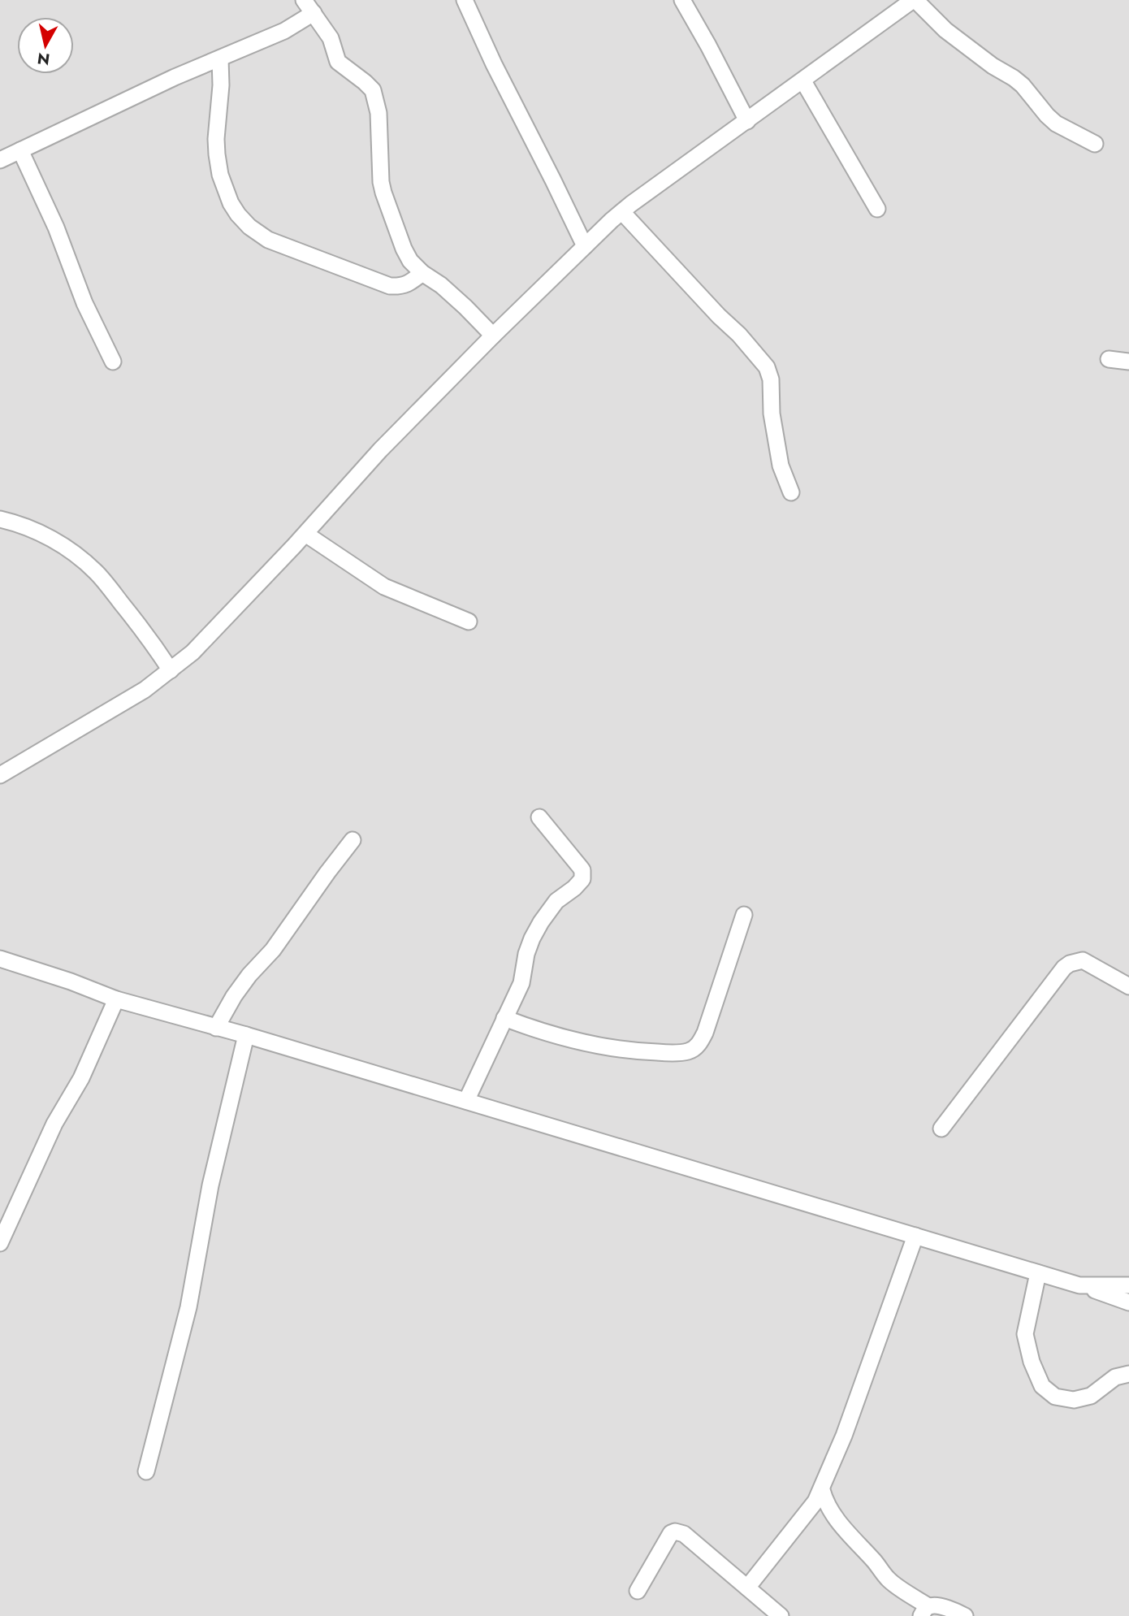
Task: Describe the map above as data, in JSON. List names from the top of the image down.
{
  "north": "bottom"
}
